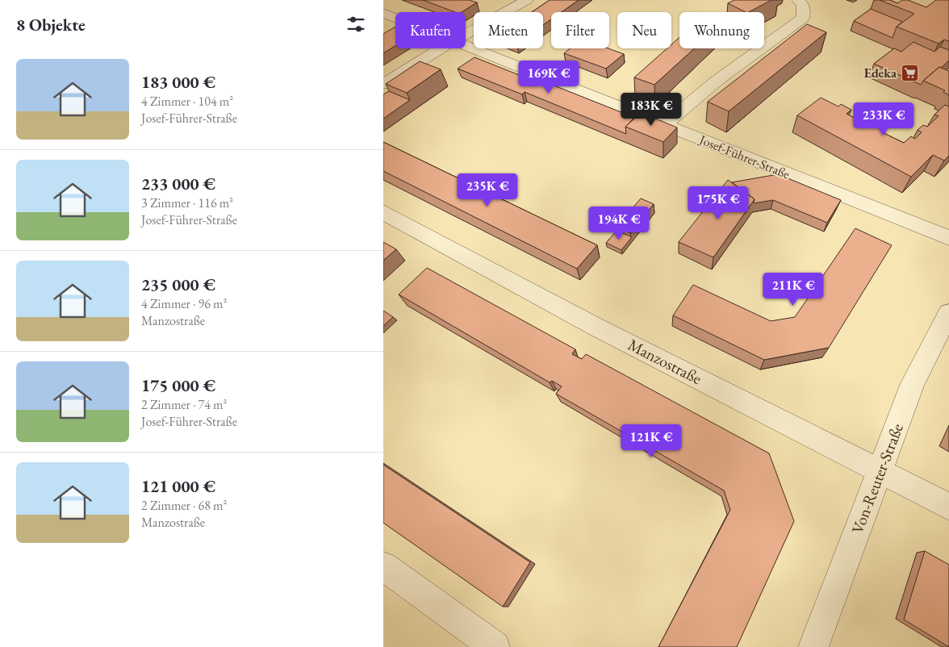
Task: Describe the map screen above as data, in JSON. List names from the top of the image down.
{
  "streets": {
    "street": ["Josef-Führer-Straße", "Manzostraße", "Von-Reuter-Straße"]
  },
  "crossings": [
    ["Manzostraße", "Von-Reuter-Straße"]
  ],
  "places": {
    "supermarket": ["Edeka"]
  },
  "page": {
    "heading": "8 Objekte",
    "chip": [
      "Kaufen",
      "Mieten",
      "Filter",
      "Neu",
      "Wohnung"
    ],
    "list": [
      {
        "name": "183 000 €",
        "note": "4 Zimmer · 104 m² · Josef-Führer-Straße"
      },
      {
        "name": "233 000 €",
        "note": "3 Zimmer · 116 m² · Josef-Führer-Straße"
      },
      {
        "name": "235 000 €",
        "note": "4 Zimmer · 96 m² · Manzostraße"
      },
      {
        "name": "175 000 €",
        "note": "2 Zimmer · 74 m² · Josef-Führer-Straße"
      },
      {
        "name": "121 000 €",
        "note": "2 Zimmer · 68 m² · Manzostraße"
      }
    ],
    "price": [
      "169K €",
      "183K €",
      "233K €",
      "235K €",
      "175K €",
      "194K €",
      "211K €",
      "121K €"
    ]
  }
}
